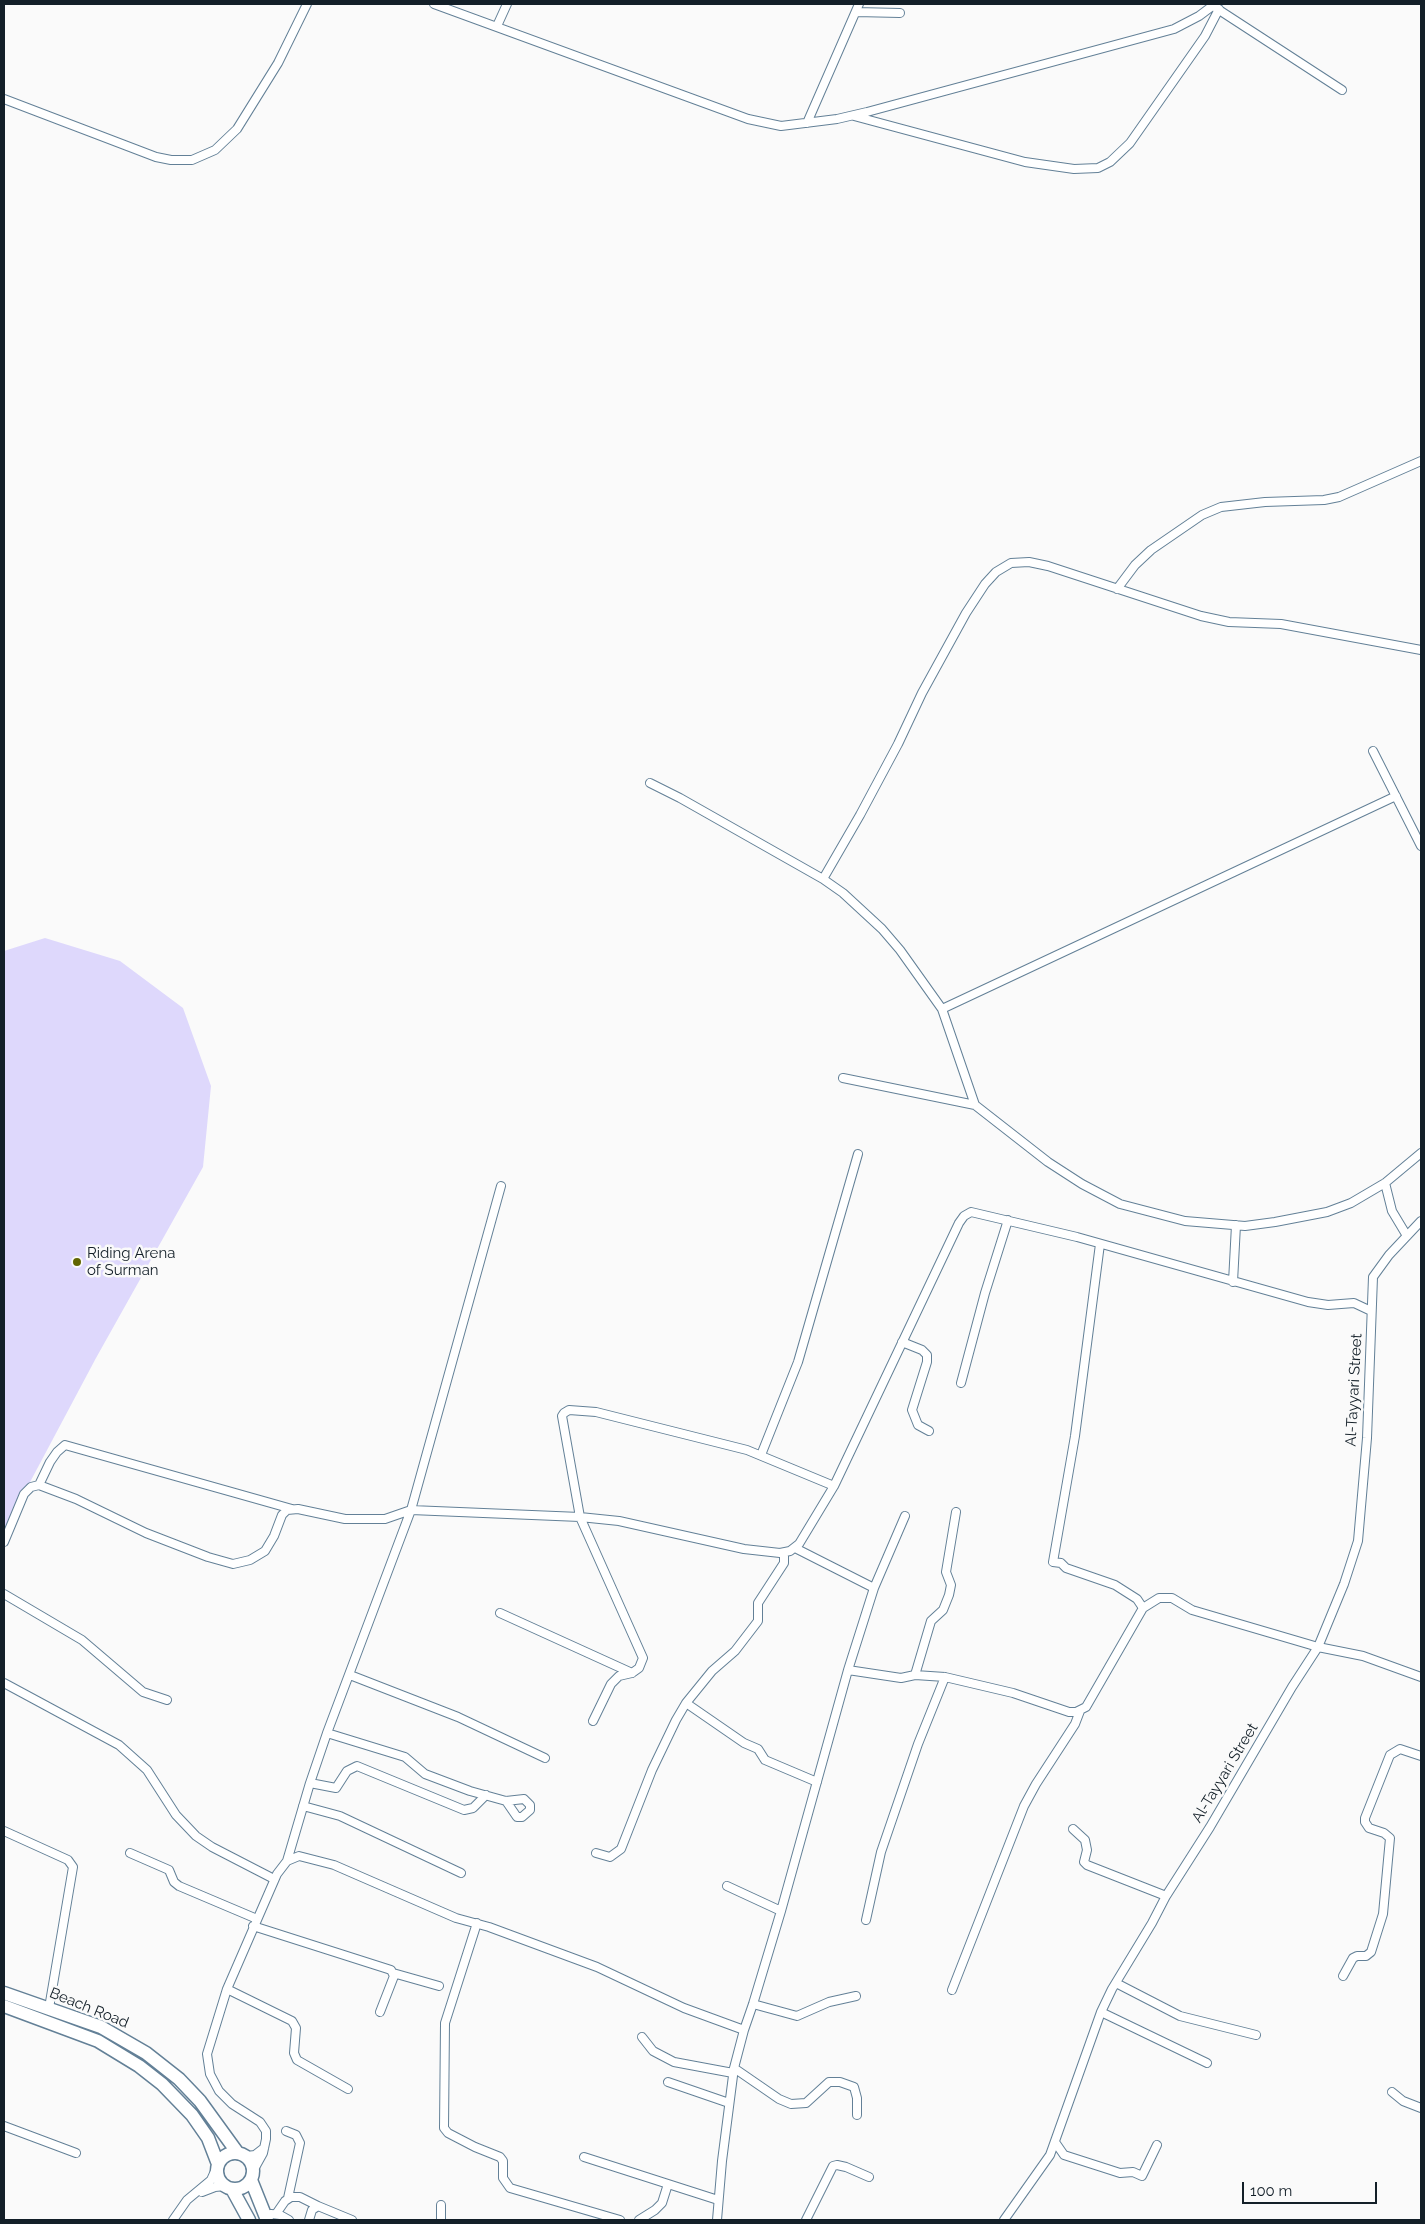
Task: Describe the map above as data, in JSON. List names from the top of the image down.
{
  "streets": {
    "main road": ["Beach Road"],
    "street": ["Al-Tayyari Street"]
  },
  "places": ["Riding Arena of Surman"],
  "scale_bar": "100 m"
}
